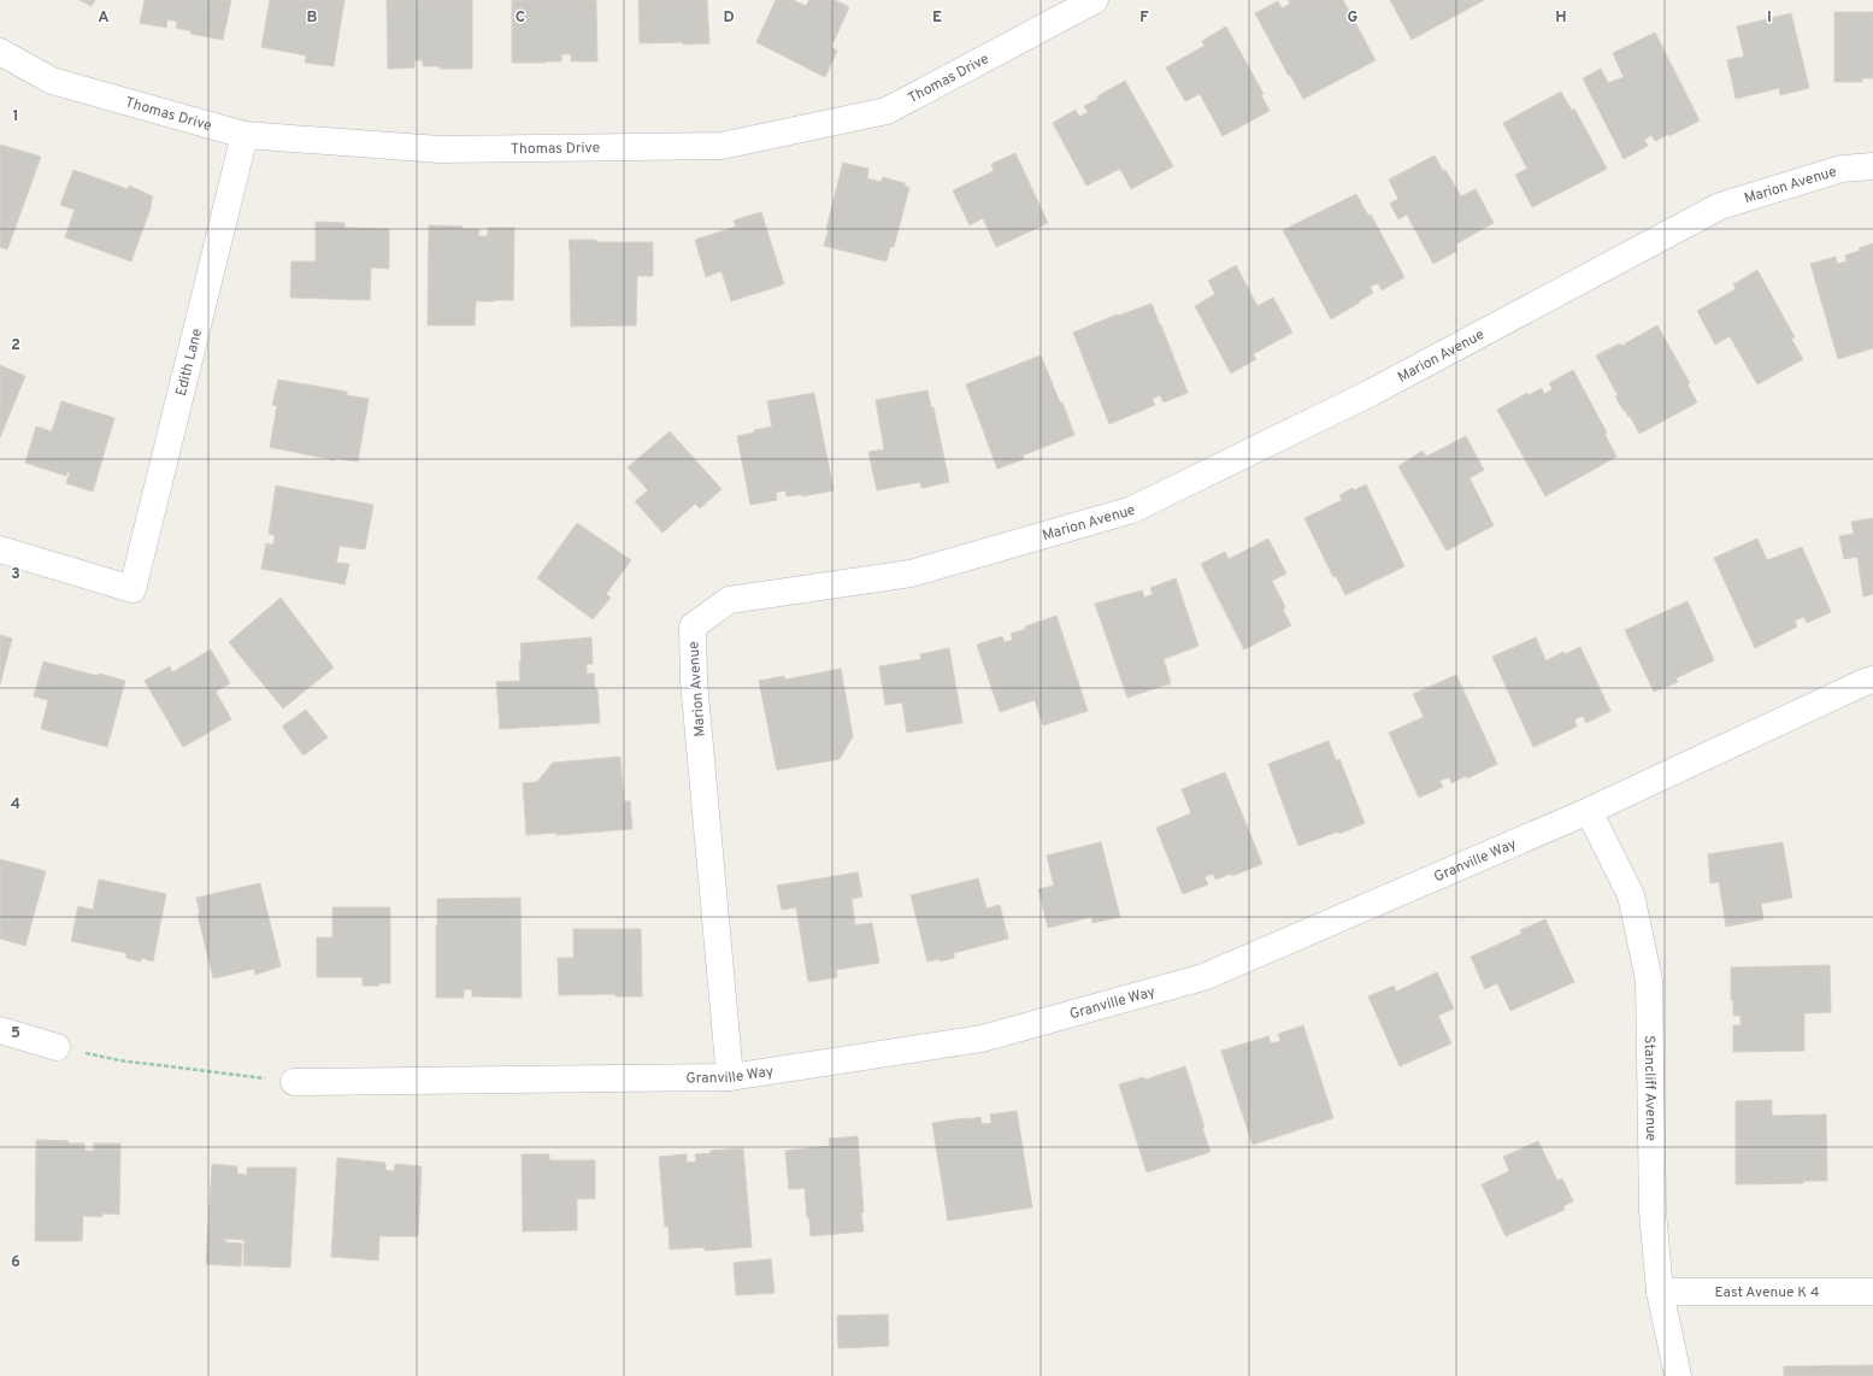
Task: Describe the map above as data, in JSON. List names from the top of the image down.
{
  "streets": {
    "street": [
      "Thomas Drive",
      "Marion Avenue",
      "Edith Lane",
      "Granville Way",
      "Stancliff Avenue",
      "East Avenue K 4"
    ]
  },
  "crossings": [
    ["Thomas Drive", "Edith Lane"],
    ["Marion Avenue", "Granville Way"],
    ["Granville Way", "Stancliff Avenue"],
    ["Stancliff Avenue", "East Avenue K 4"]
  ],
  "grid": {
    "columns": [
      "A",
      "B",
      "C",
      "D",
      "E",
      "F",
      "G",
      "H",
      "I"
    ],
    "rows": [
      "1",
      "2",
      "3",
      "4",
      "5",
      "6"
    ]
  }
}
